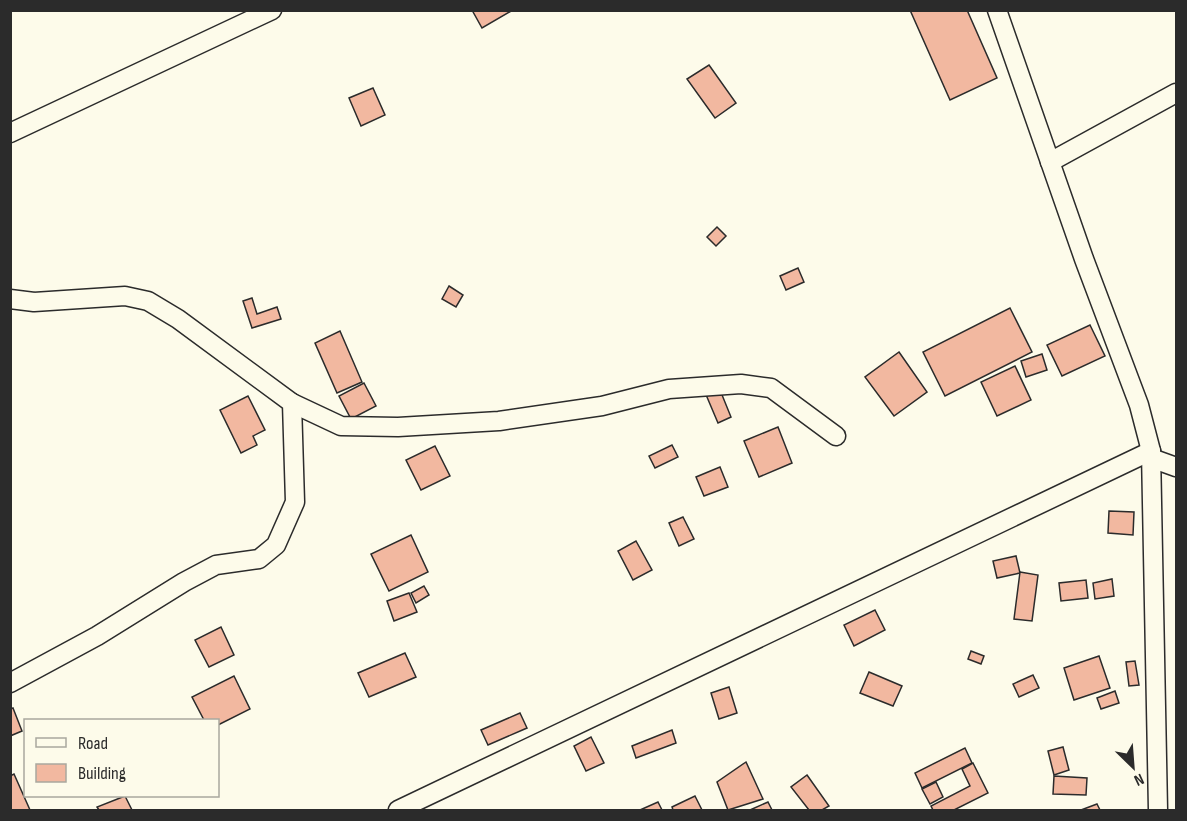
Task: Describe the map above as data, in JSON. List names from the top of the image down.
{
  "legend": ["Road", "Building"],
  "north": "bottom right"
}
